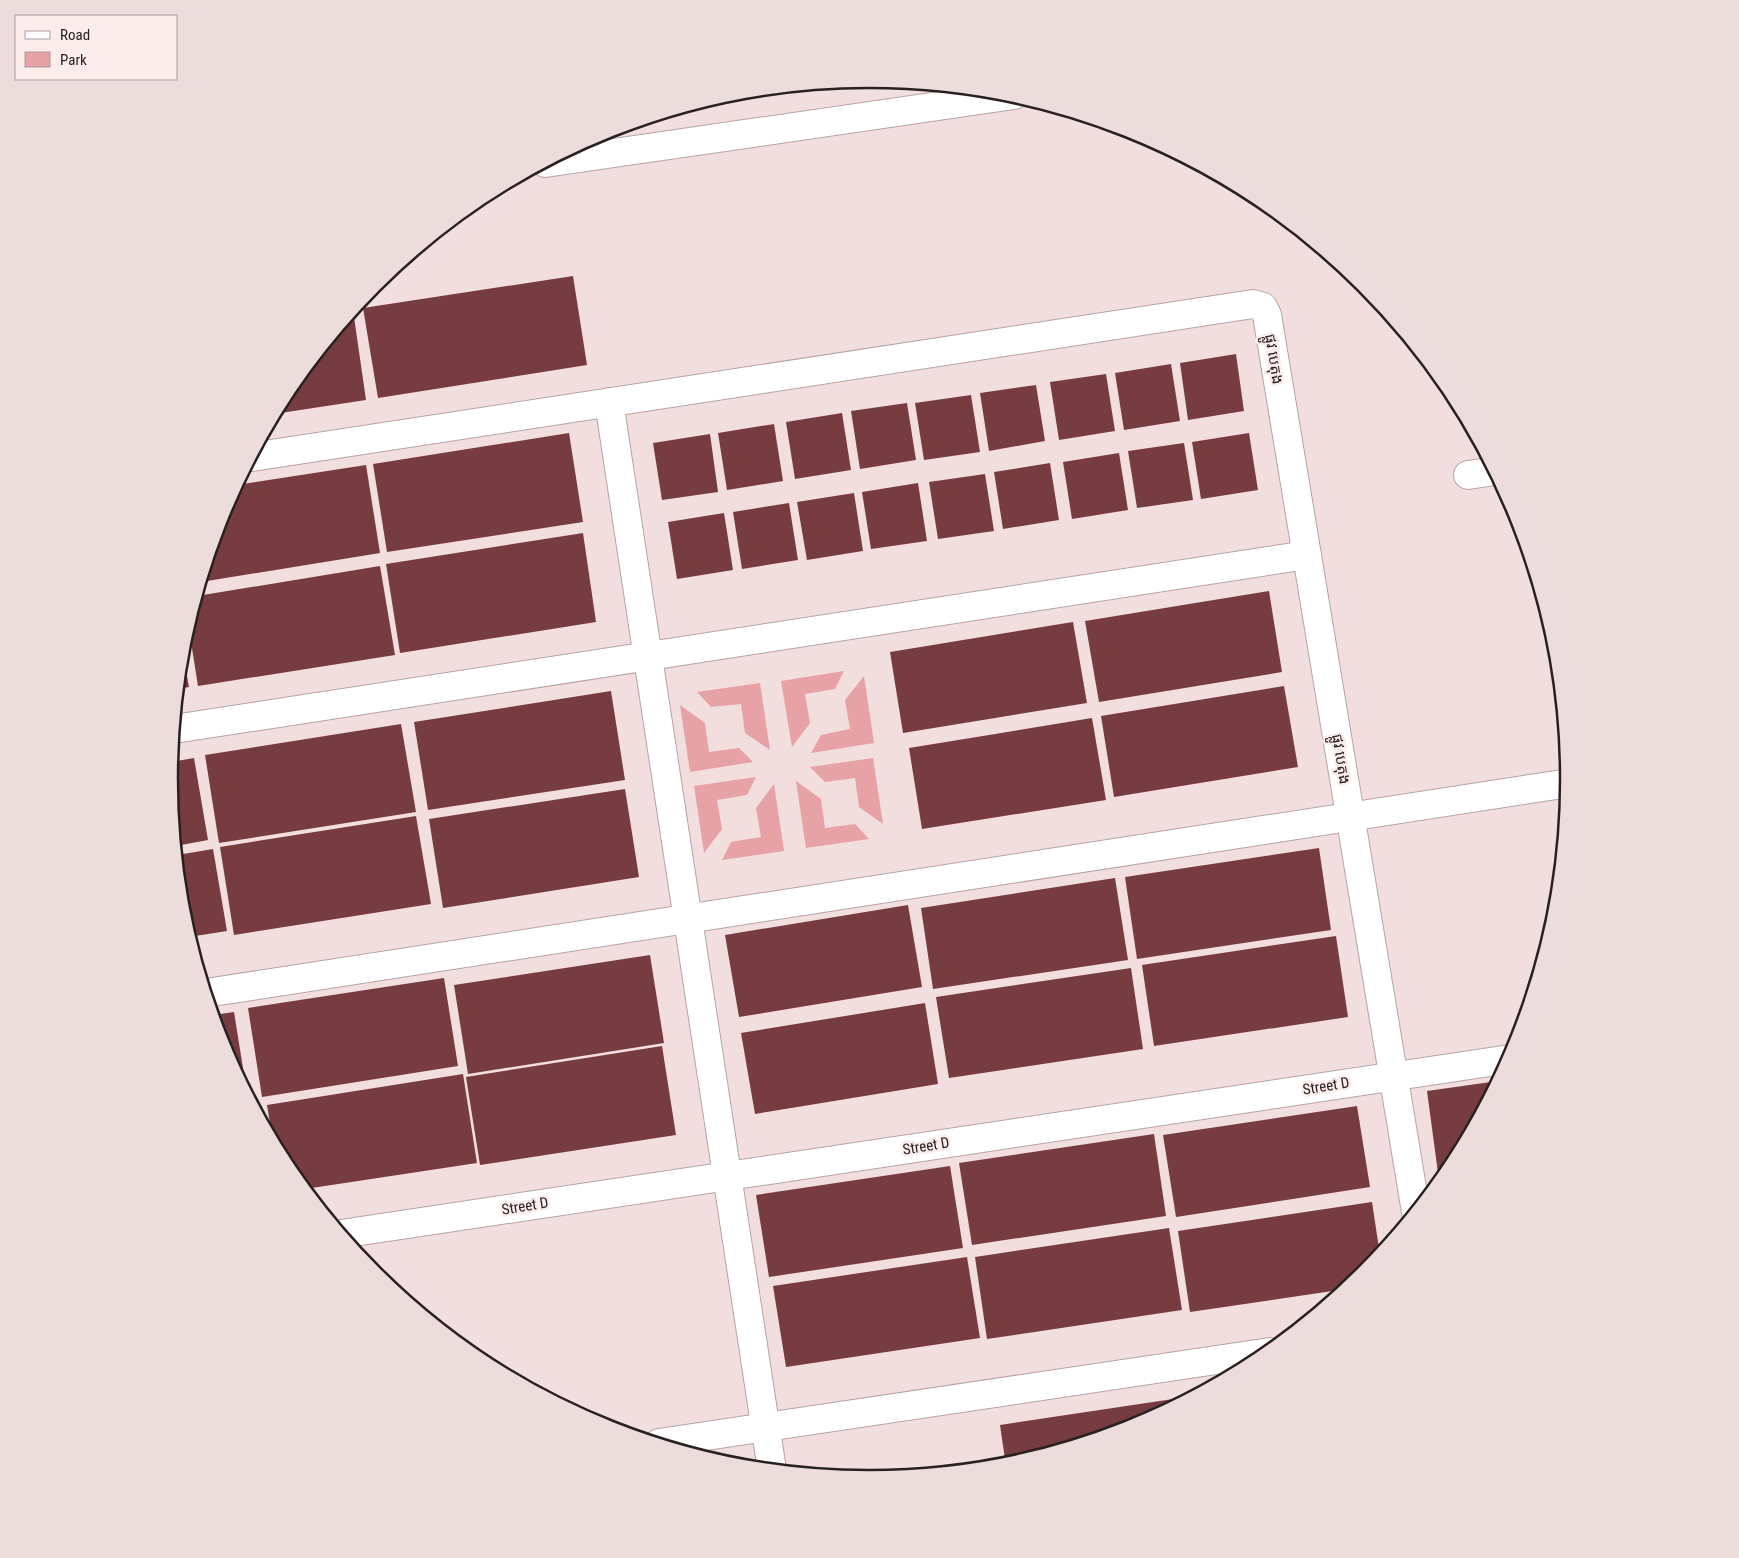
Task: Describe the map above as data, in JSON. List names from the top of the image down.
{
  "streets": {
    "street": ["ផ្លូវ បេតុង", "Street D"]
  },
  "crossings": [
    ["ផ្លូវ បេតុង", "Street D"]
  ],
  "legend": ["Road", "Park"]
}
